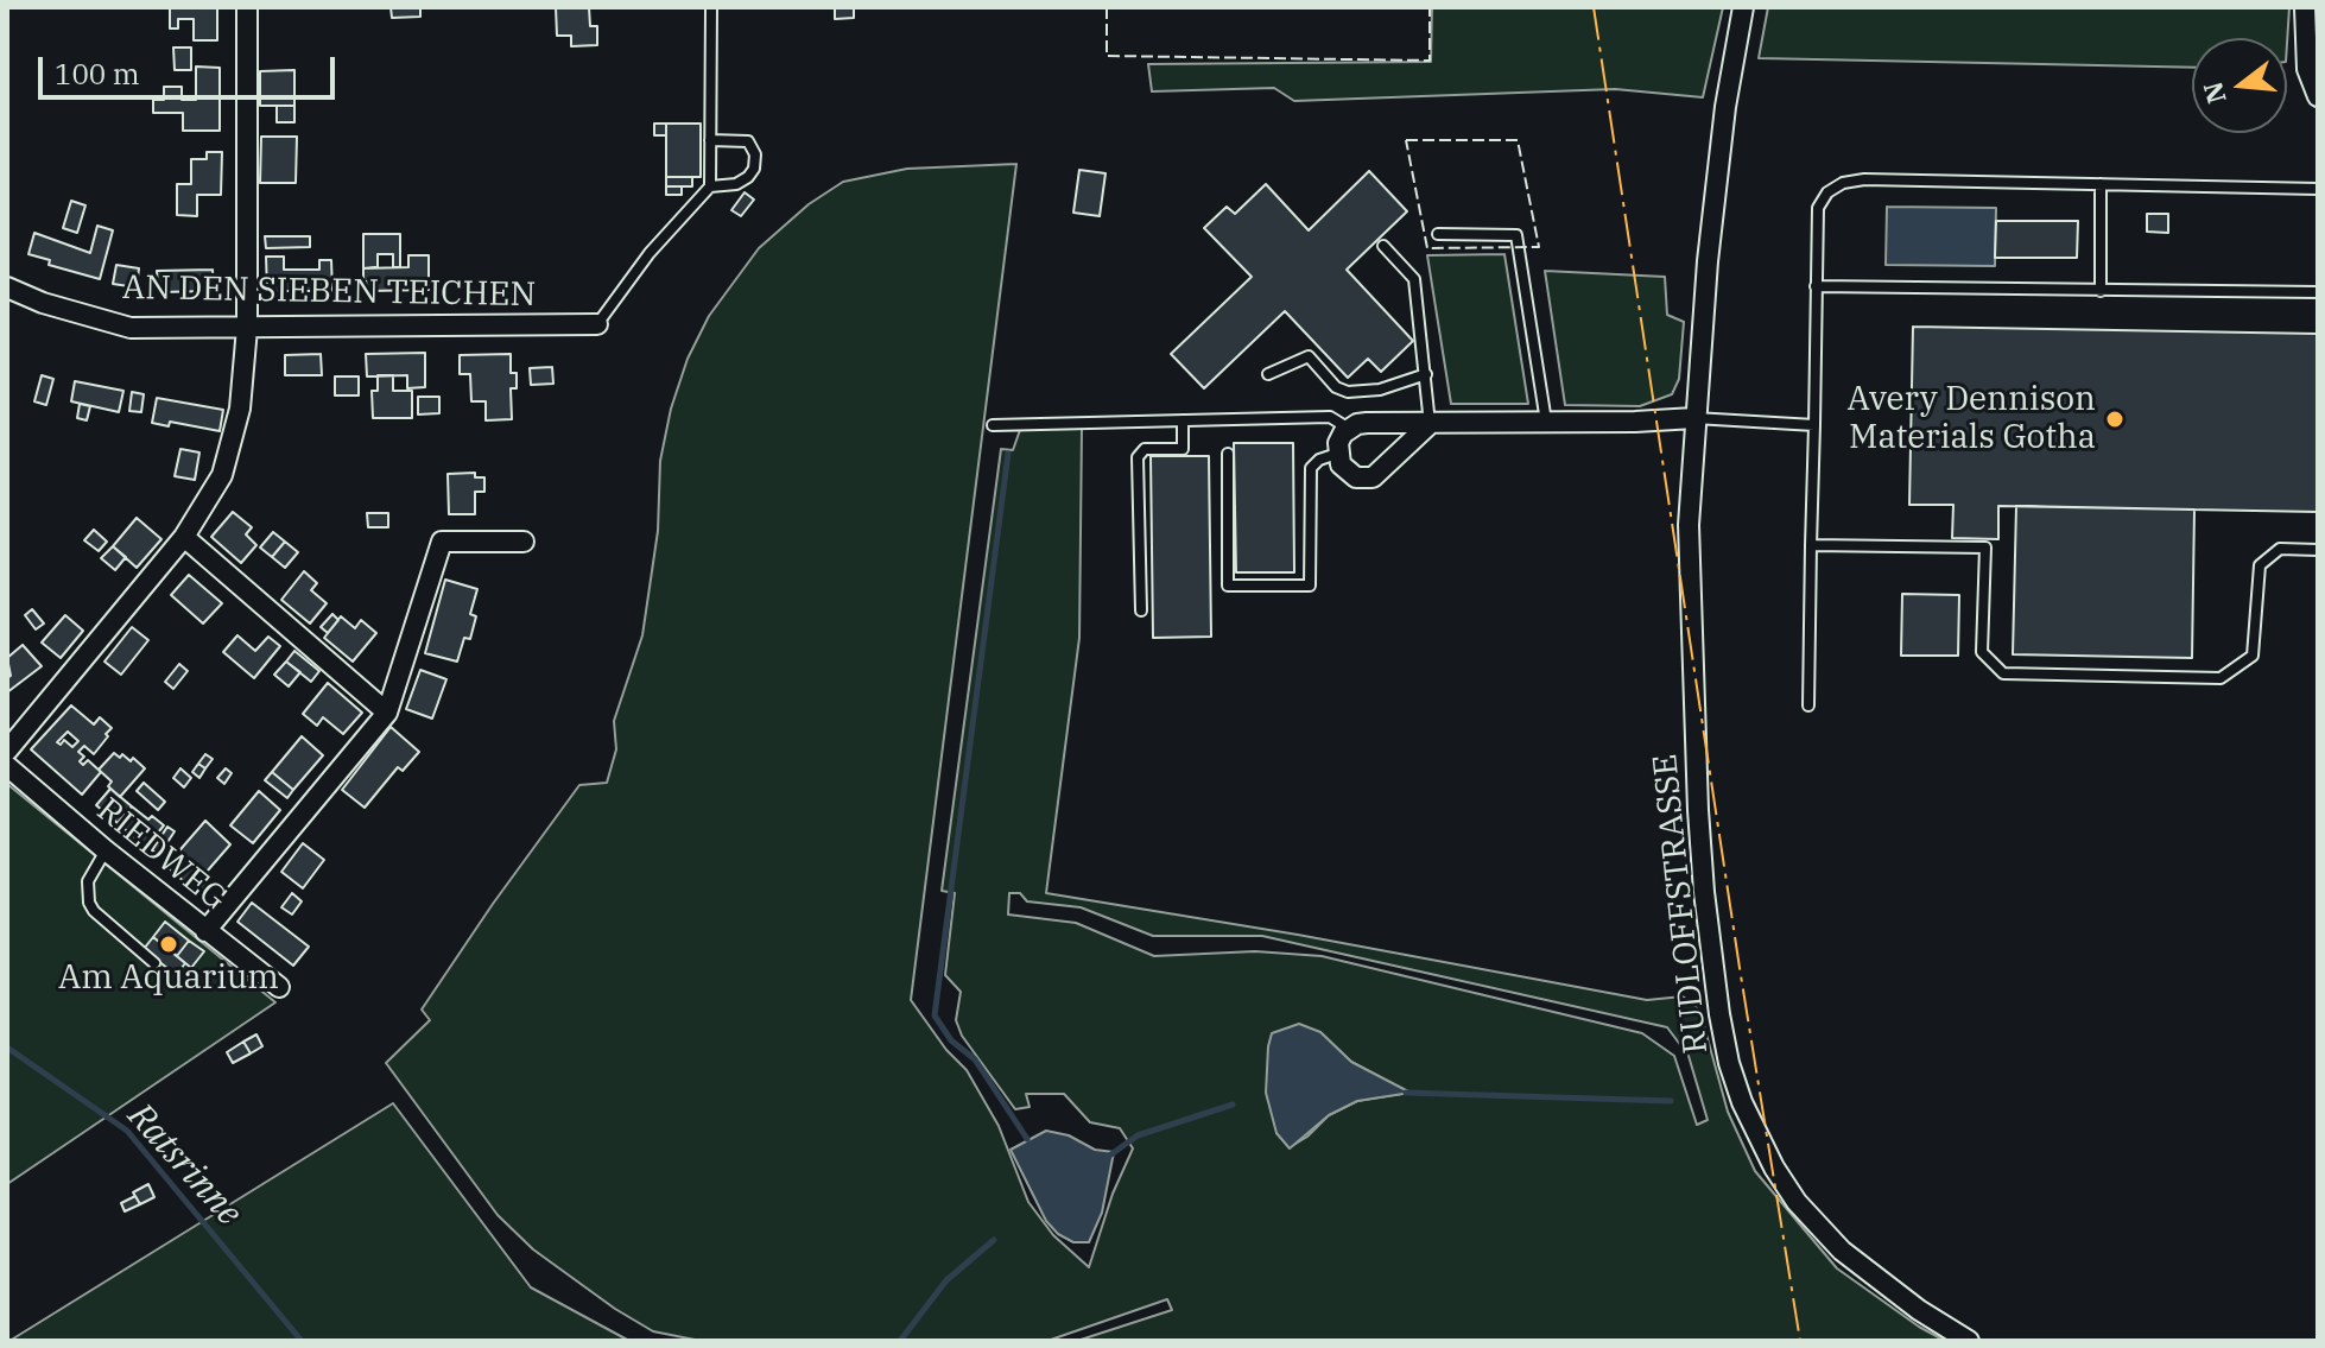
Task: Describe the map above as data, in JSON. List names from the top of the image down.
{
  "streets": {
    "street": ["AN DEN SIEBEN TEICHEN", "RIEDWEG", "RUDLOFFSTRASSE"]
  },
  "water": ["Ratsrinne"],
  "places": ["Avery Dennison Materials Gotha", "Am Aquarium"],
  "scale_bar": "100 m",
  "north": "left"
}
